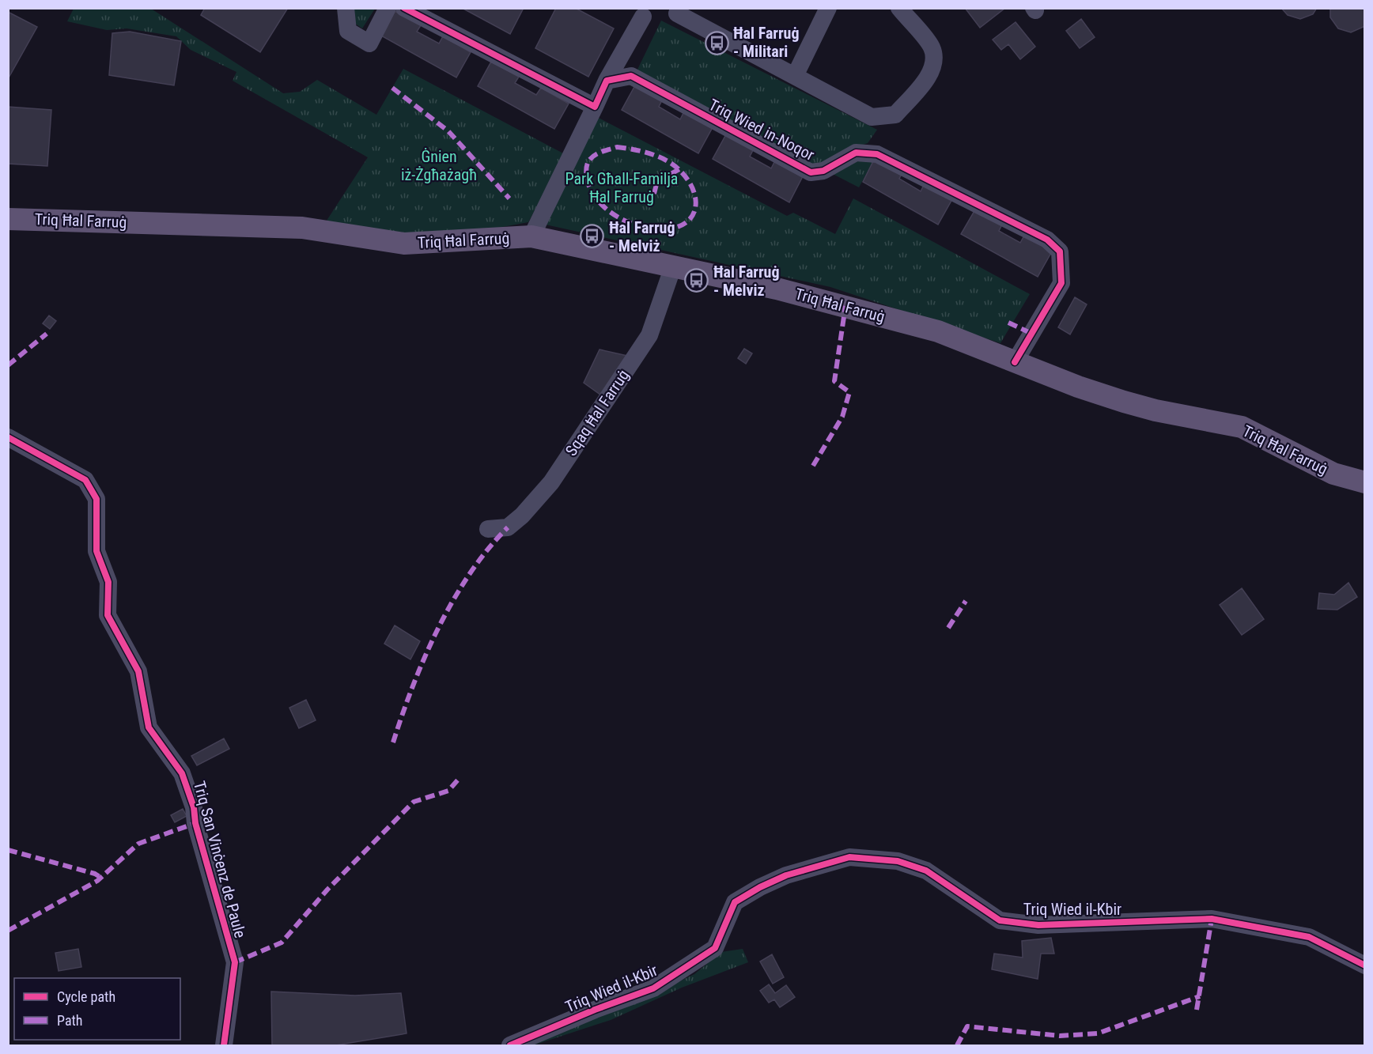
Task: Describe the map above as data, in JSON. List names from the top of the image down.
{
  "streets": {
    "main road": ["Triq Ħal Farruġ"],
    "street": [
      "Triq Wied in-Noqor",
      "Sqaq Ħal Farruġ",
      "Triq San Vinċenz de Paule",
      "Triq Wied il-Kbir"
    ]
  },
  "crossings": [
    ["Triq Wied in-Noqor", "Triq Ħal Farruġ"],
    ["Triq Ħal Farruġ", "Sqaq Ħal Farruġ"]
  ],
  "parks": ["Ġnien iż-Żgħażagħ", "Park Għall-Familja Ħal Farruġ"],
  "places": {
    "bus stop": ["Ħal Farruġ - Militari", "Ħal Farruġ - Melviż", "Ħal Farruġ - Melviz"]
  },
  "legend": ["Cycle path", "Path"]
}
